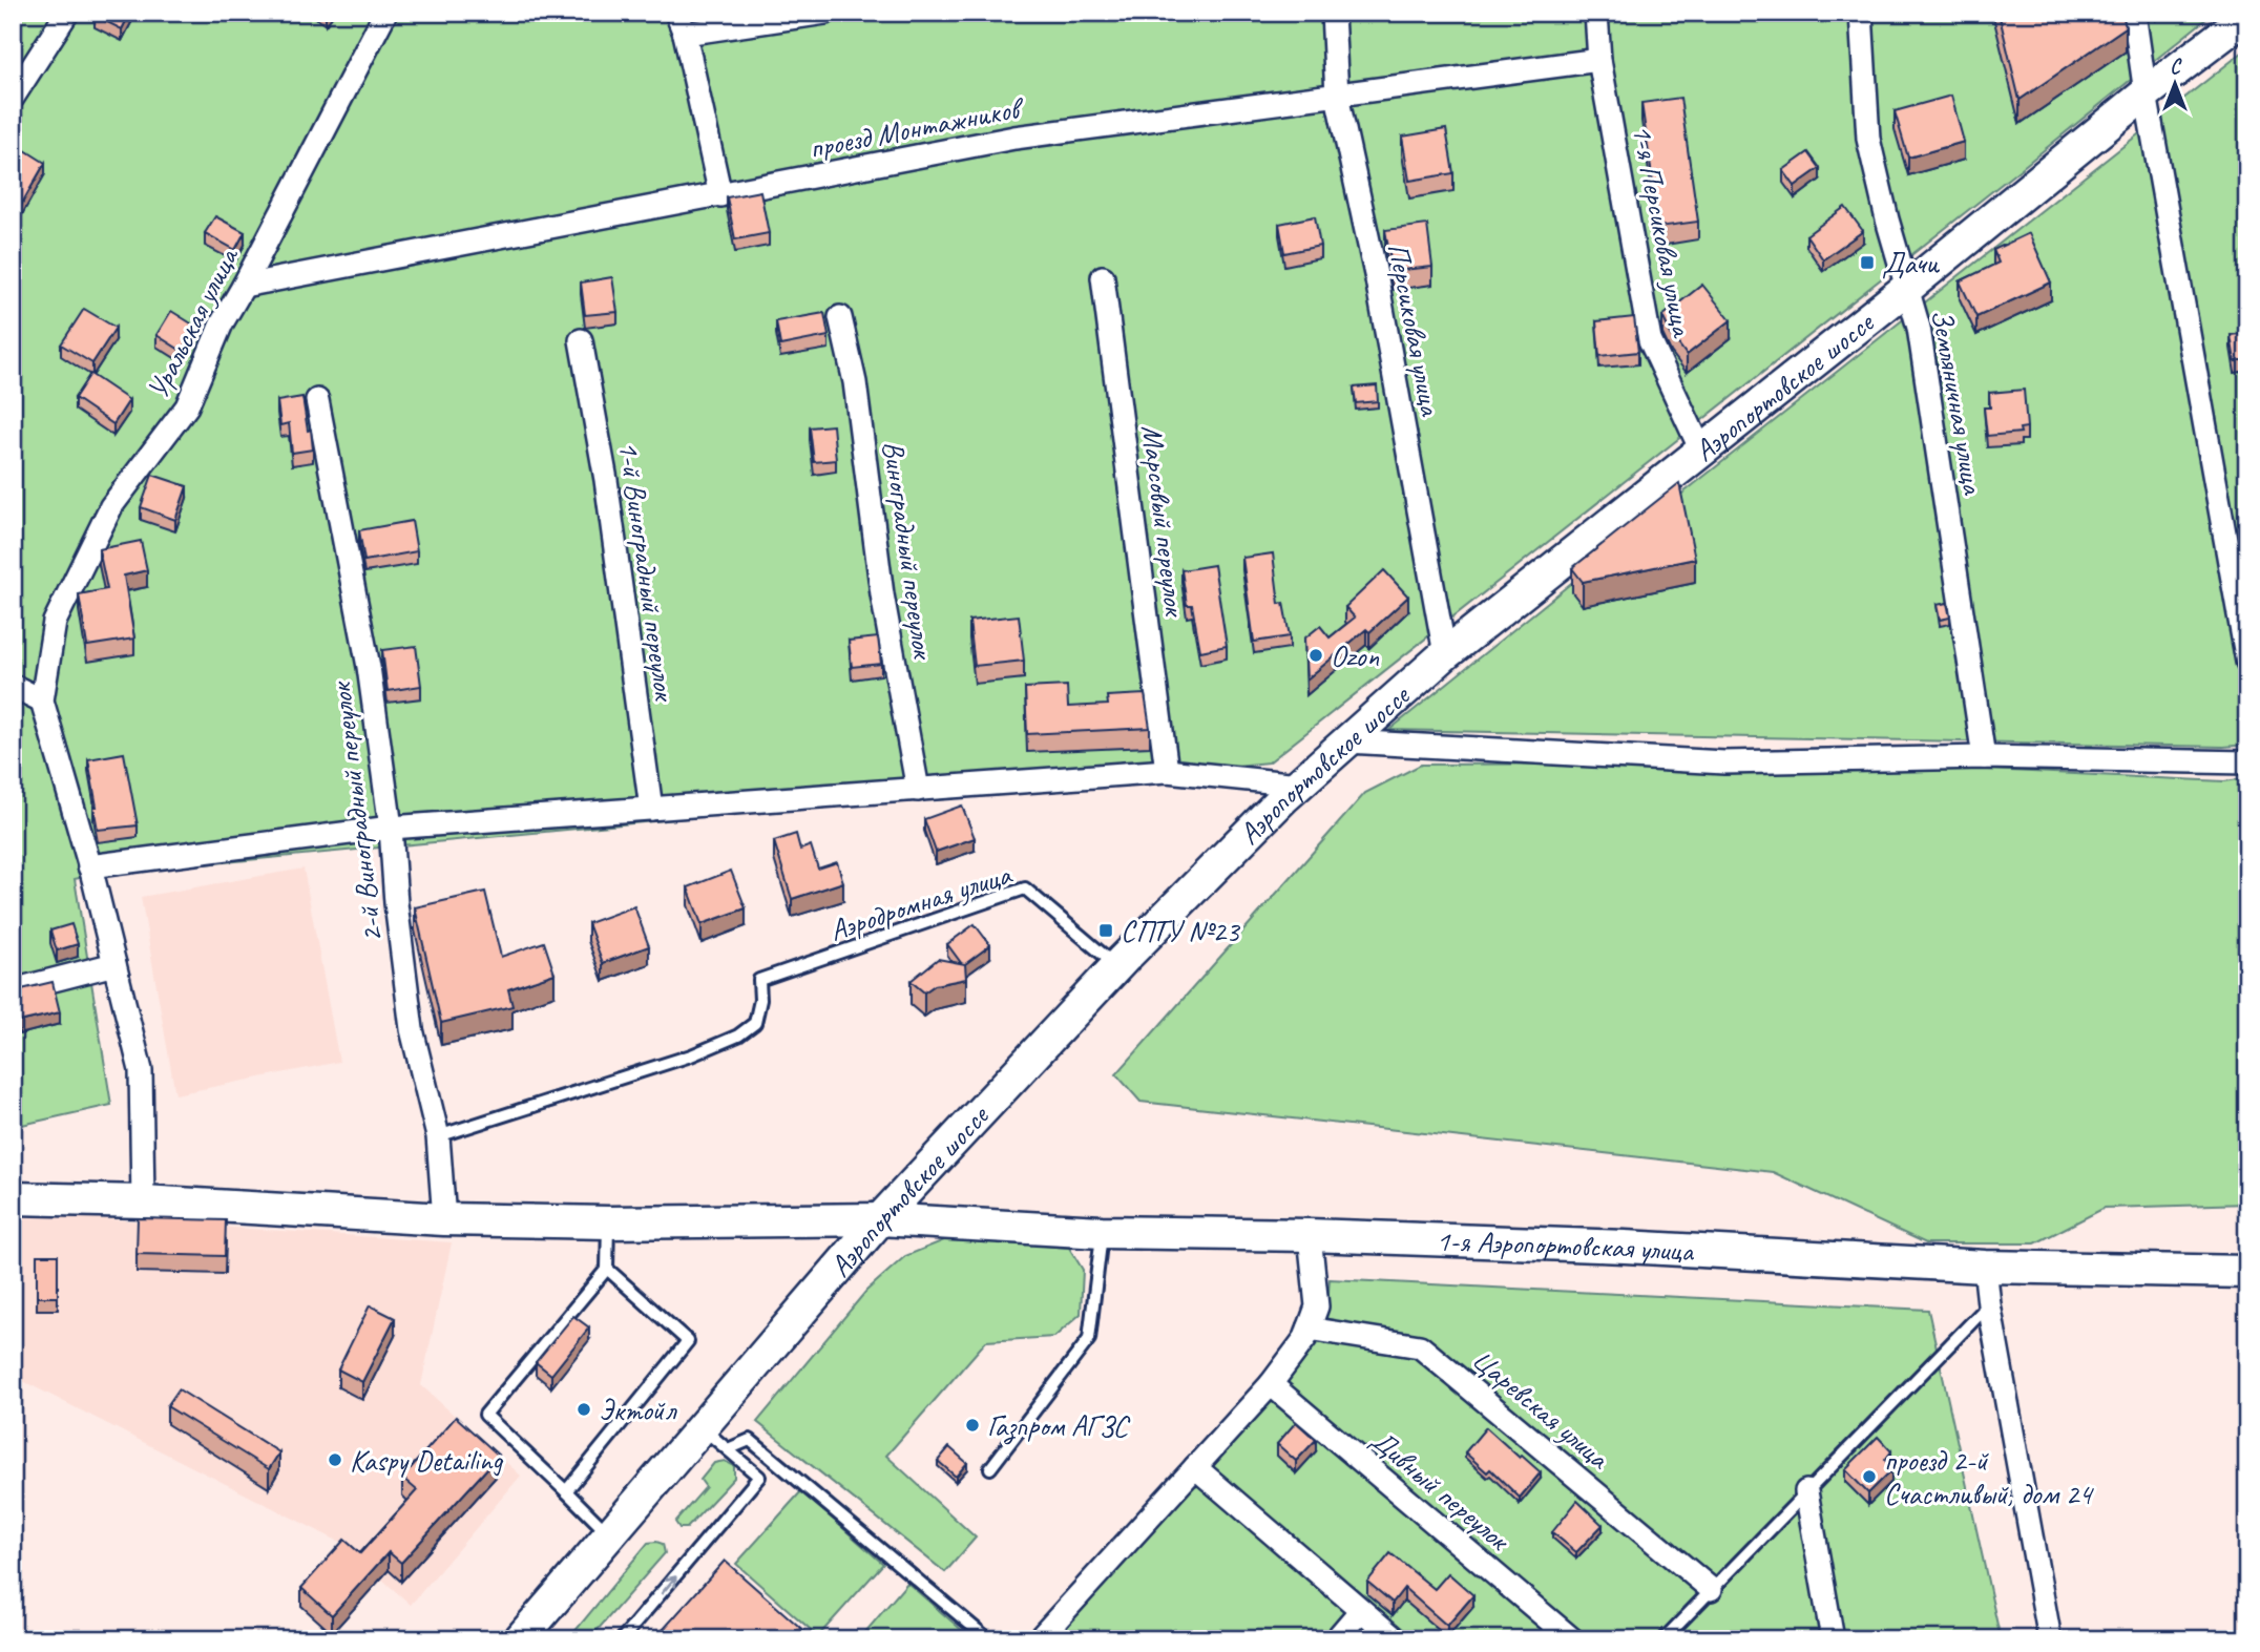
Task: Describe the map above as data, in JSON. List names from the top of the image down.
{
  "streets": {
    "main road": ["Аэропортовское шоссе", "1-я Аэропортовская улица"],
    "street": [
      "проезд Монтажников",
      "1-я Персиковая улица",
      "Уральская улица",
      "Персиковая улица",
      "Земляничная улица",
      "Марсовый переулок",
      "Виноградный переулок",
      "1-й Виноградный переулок",
      "2-й Виноградный переулок",
      "Царевская улица",
      "Дивный переулок"
    ],
    "lane": ["Аэродромная улица"]
  },
  "crossings": [
    ["проезд Монтажников", "1-я Персиковая улица"],
    ["проезд Монтажников", "Уральская улица"],
    ["проезд Монтажников", "Персиковая улица"],
    ["1-я Персиковая улица", "Аэропортовское шоссе"],
    ["Персиковая улица", "Аэропортовское шоссе"],
    ["Аэропортовское шоссе", "Земляничная улица"],
    ["Аэропортовское шоссе", "Аэродромная улица"],
    ["Аэропортовское шоссе", "1-я Аэропортовская улица"],
    ["2-й Виноградный переулок", "Аэродромная улица"],
    ["2-й Виноградный переулок", "1-я Аэропортовская улица"]
  ],
  "places": {
    "transit": ["Дачи", "СПТУ №23"],
    "other": [
      "Ozon",
      "Эктойл",
      "Газпром АГЗС",
      "Kaspy Detailing",
      "проезд 2-й Счастливый, дом 24"
    ]
  },
  "north": "top"
}
